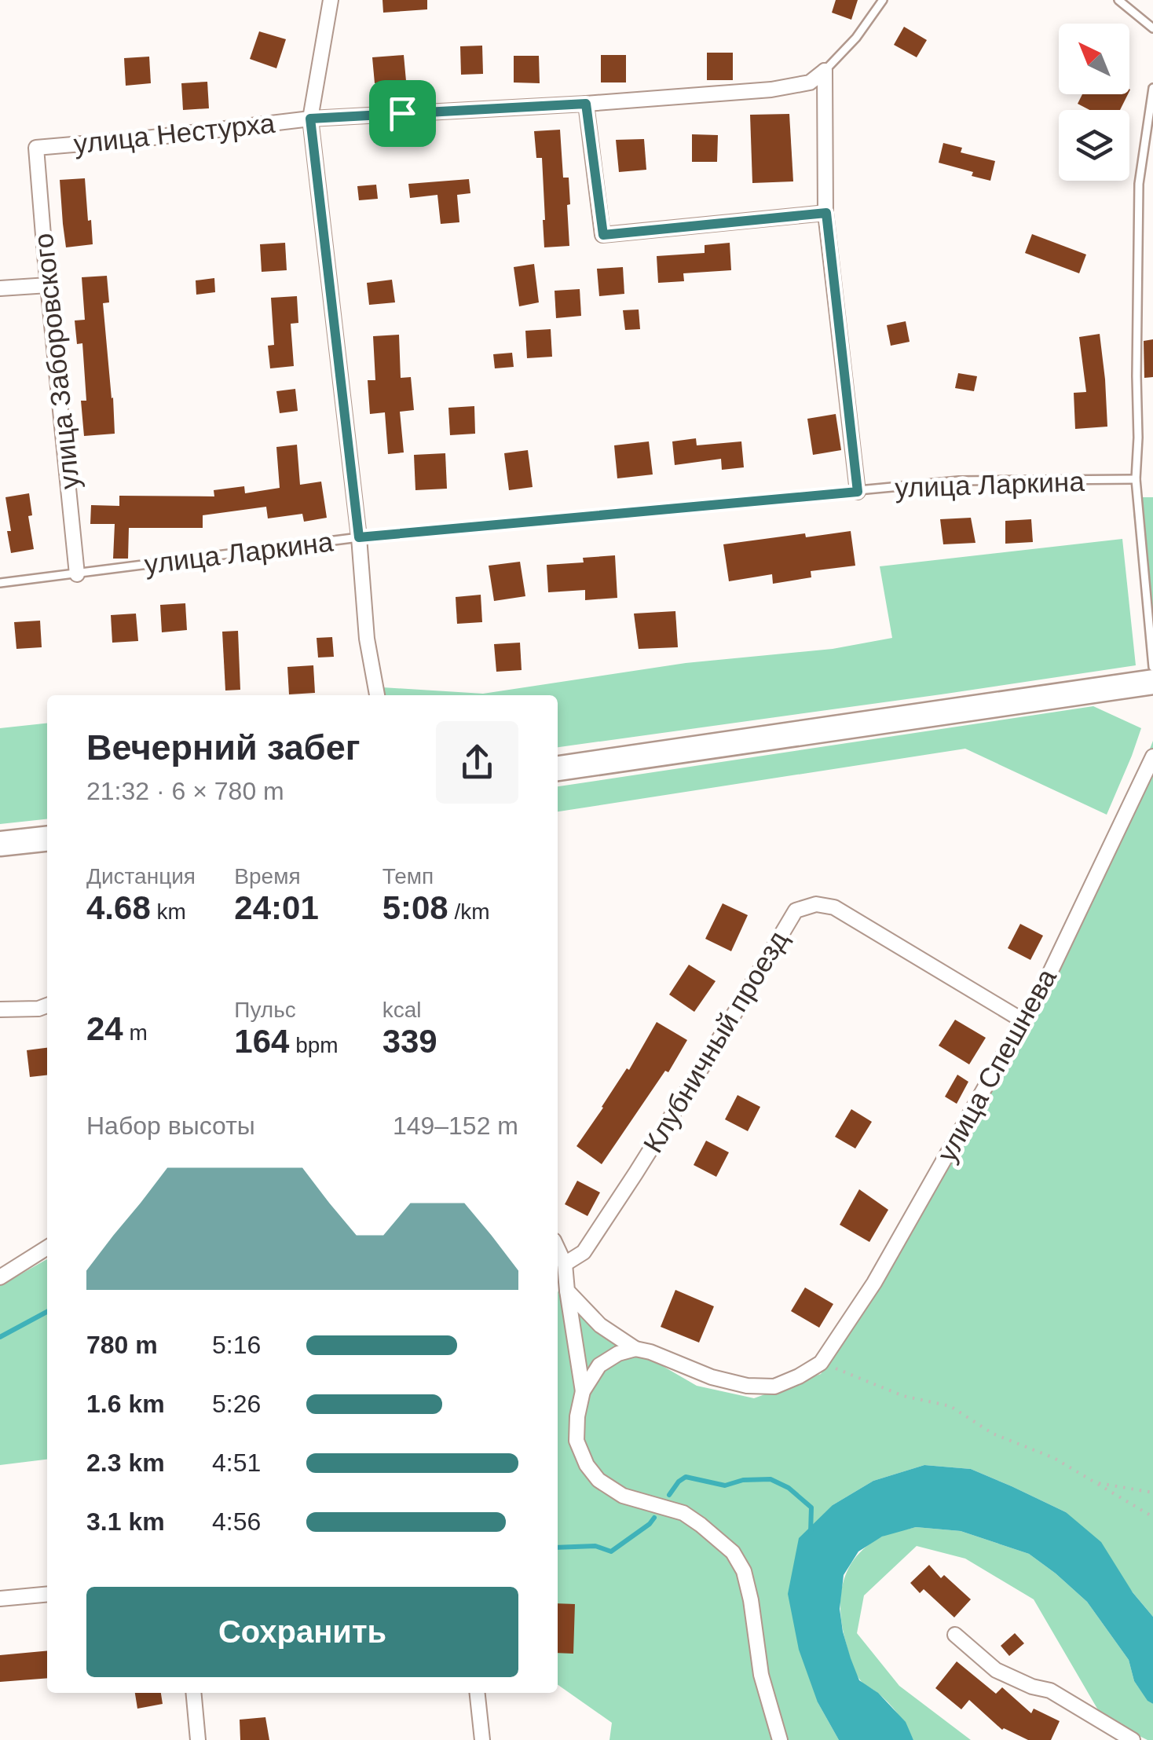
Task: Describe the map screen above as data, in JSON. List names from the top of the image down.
{
  "streets": {
    "street": [
      "улица Нестурха",
      "улица Заборовского",
      "Клубничный проезд",
      "улица Спешнева"
    ],
    "lane": ["улица Ларкина"]
  },
  "crossings": [
    ["улица Нестурха", "улица Заборовского"],
    ["улица Заборовского", "улица Ларкина"],
    ["Клубничный проезд", "улица Спешнева"]
  ],
  "north": "top left",
  "page": {
    "heading": ["Вечерний забег", "21:32 · 6 × 780 m"],
    "stats": [
      ["Дистанция", "4.68 km"],
      ["Время", "24:01"],
      ["Темп", "5:08 /km"],
      ["24 m"],
      ["Пульс", "164 bpm"],
      ["kcal", "339"]
    ],
    "chart": ["Набор высоты", "149–152 m"],
    "list": [
      {
        "name": "780 m",
        "note": "5:16"
      },
      {
        "name": "1.6 km",
        "note": "5:26"
      },
      {
        "name": "2.3 km",
        "note": "4:51"
      },
      {
        "name": "3.1 km",
        "note": "4:56"
      }
    ],
    "buttons": "Сохранить"
  }
}
